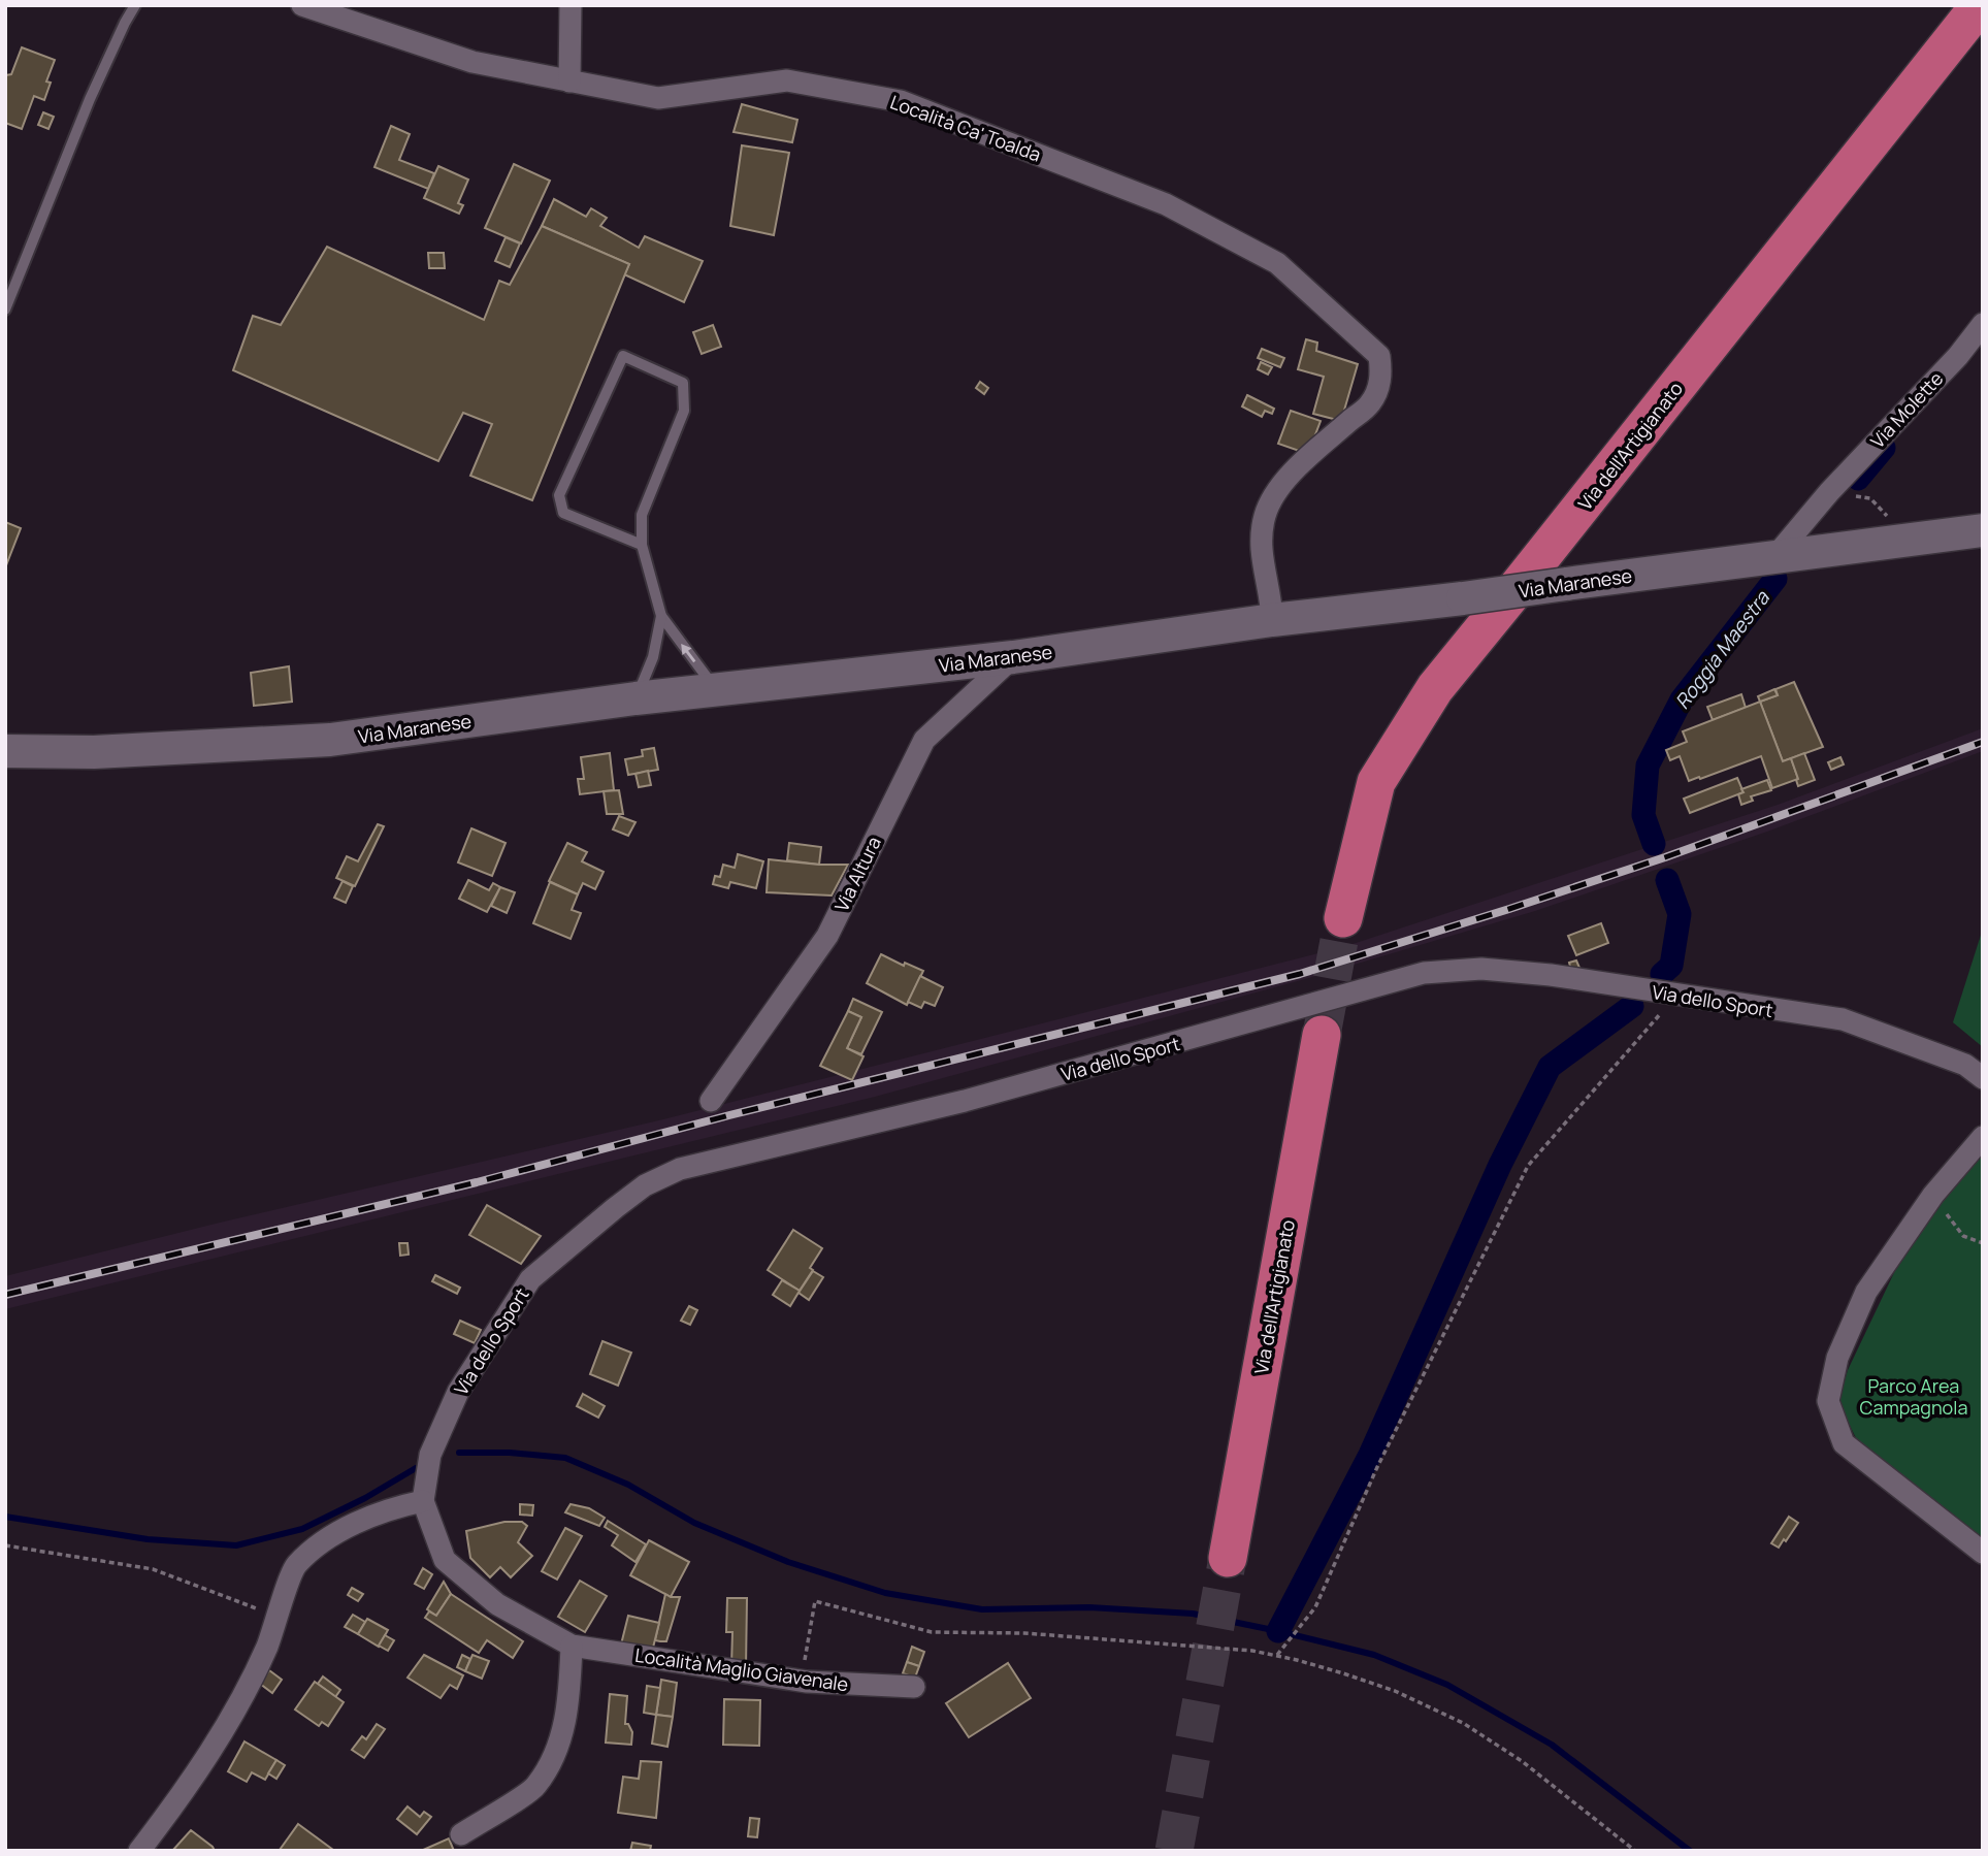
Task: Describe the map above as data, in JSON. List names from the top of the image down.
{
  "streets": {
    "highway": ["Via dell'Artigianato"],
    "main road": ["Via Maranese"],
    "street": [
      "Località Ca' Toalda",
      "Via Molette",
      "Via Altura",
      "Via dello Sport",
      "Località Maglio Giavenale"
    ]
  },
  "crossings": [
    ["Località Ca' Toalda", "Via Maranese"],
    ["Via Molette", "Via Maranese"],
    ["Via Maranese", "Via Altura"],
    ["Via dello Sport", "Località Maglio Giavenale"]
  ],
  "water": ["Roggia Maestra"],
  "parks": ["Parco Area Campagnola"]
}
